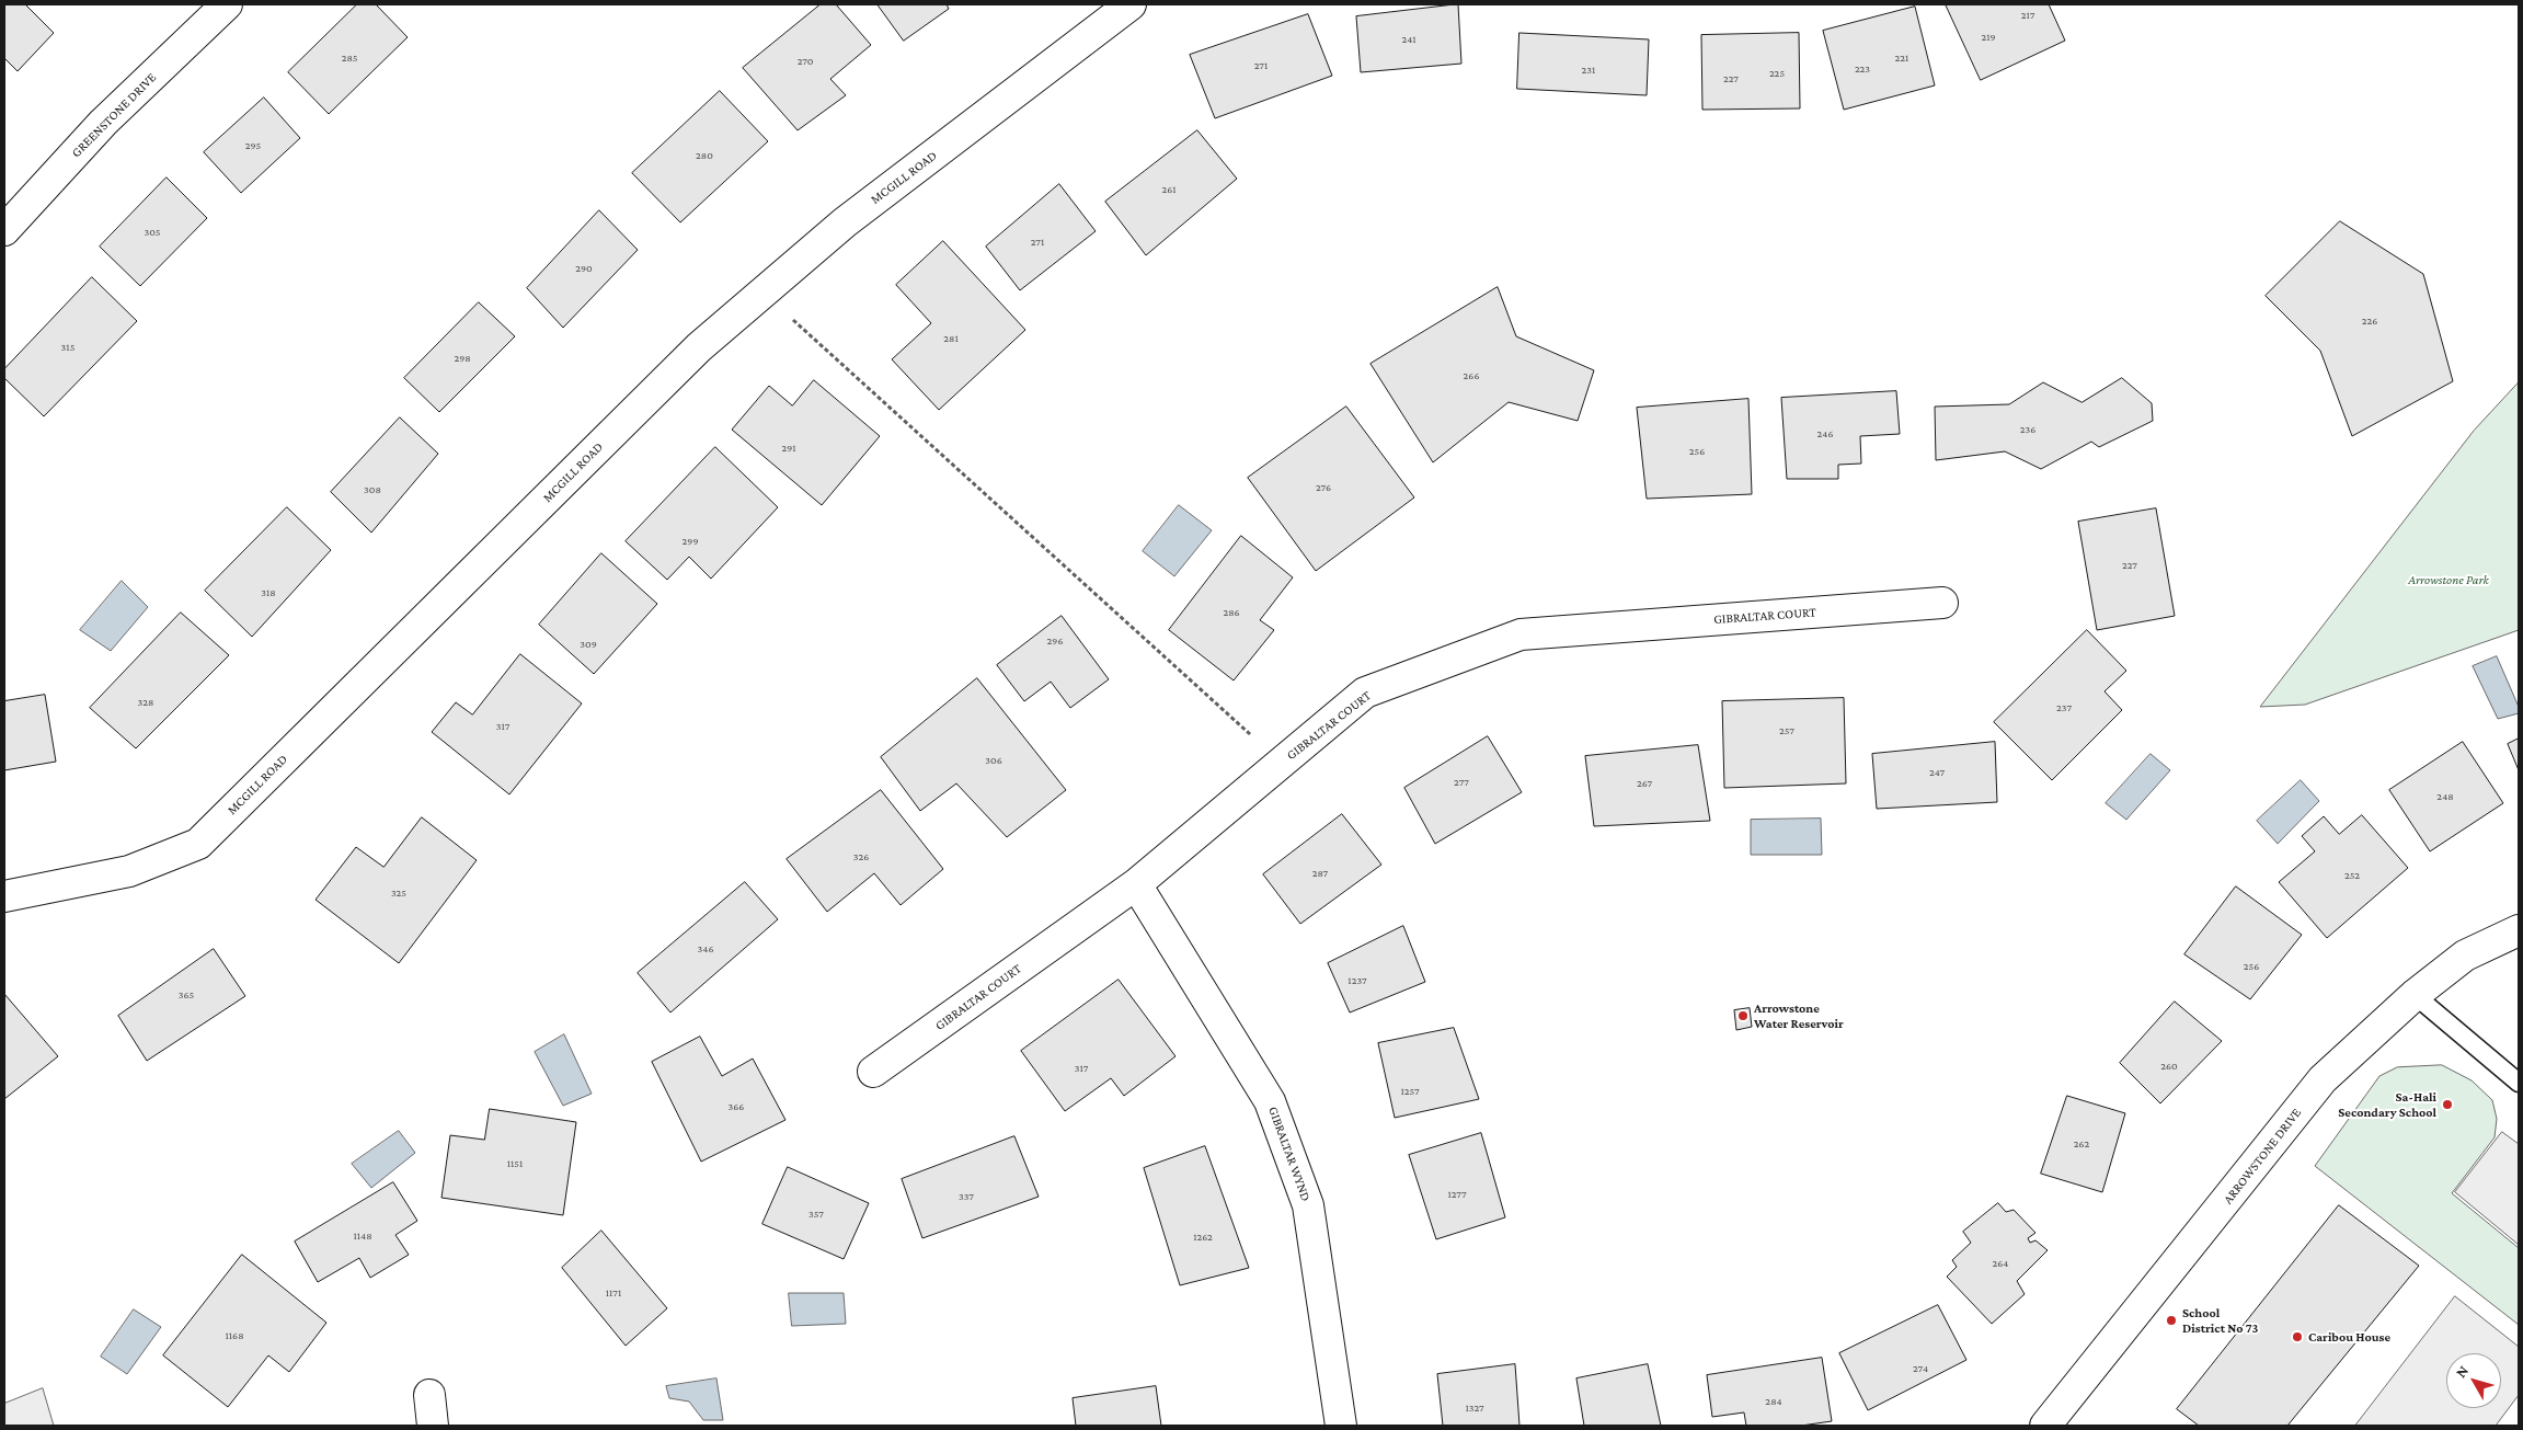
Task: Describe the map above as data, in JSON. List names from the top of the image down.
{
  "streets": {
    "street": [
      "GREENSTONE DRIVE",
      "MCGILL ROAD",
      "GIBRALTAR COURT",
      "GIBRALTAR WYND",
      "ARROWSTONE DRIVE"
    ]
  },
  "crossings": [
    ["GIBRALTAR COURT", "GIBRALTAR WYND"]
  ],
  "parks": ["Arrowstone Park"],
  "places": [
    "Arrowstone Water Reservoir",
    "Sa-Hali Secondary School",
    "School District No 73",
    "Caribou House"
  ],
  "house_numbers": [
    "217",
    "219",
    "241",
    "285",
    "221",
    "270",
    "271",
    "223",
    "231",
    "225",
    "227",
    "295",
    "280",
    "261",
    "305",
    "271",
    "290",
    "226",
    "281",
    "315",
    "298",
    "266",
    "236",
    "246",
    "291",
    "256",
    "276",
    "308",
    "299",
    "227",
    "318",
    "286",
    "296",
    "309",
    "328",
    "237",
    "317",
    "257",
    "306",
    "247",
    "277",
    "267",
    "248",
    "326",
    "287",
    "252",
    "325",
    "346",
    "256",
    "1237",
    "365",
    "260",
    "317",
    "1257",
    "366",
    "262",
    "1151",
    "1277",
    "337",
    "357",
    "1148",
    "1262",
    "264",
    "1171",
    "1168",
    "274",
    "284",
    "1327"
  ],
  "north": "top left"
}
